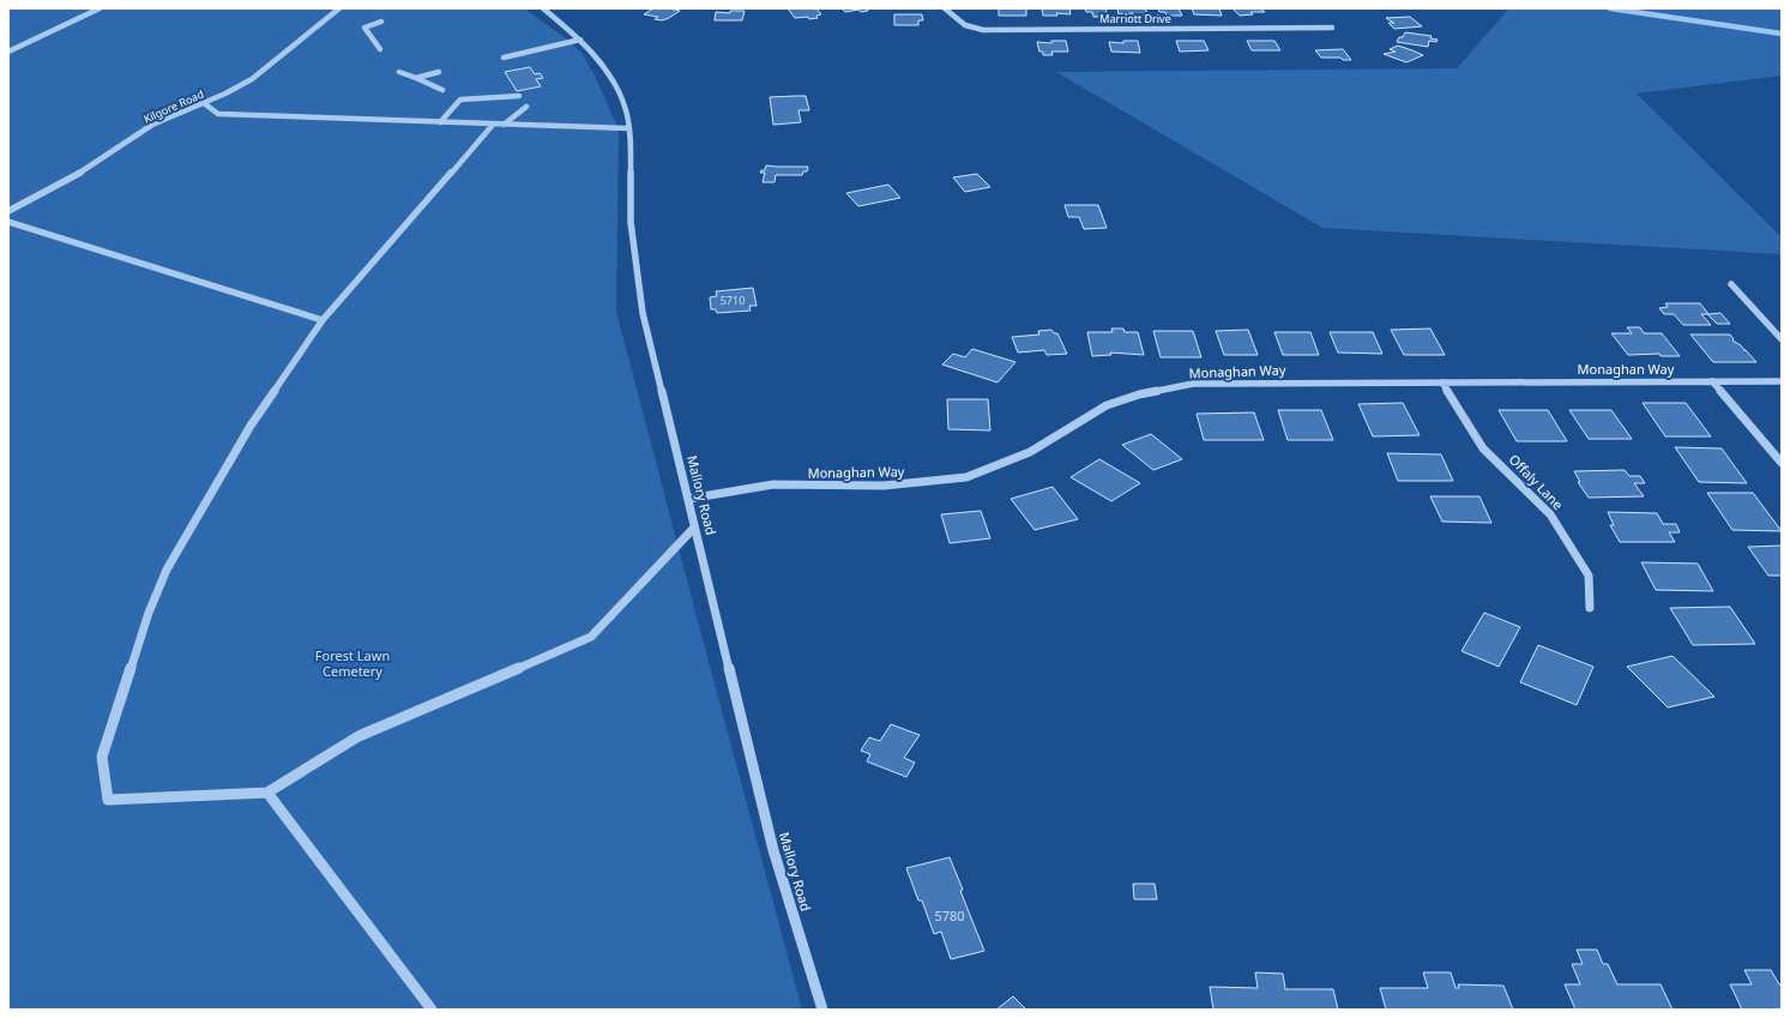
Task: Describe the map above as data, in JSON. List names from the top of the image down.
{
  "streets": {
    "street": [
      "Marriott Drive",
      "Kilgore Road",
      "Monaghan Way",
      "Offaly Lane",
      "Mallory Road"
    ]
  },
  "crossings": [
    ["Monaghan Way", "Offaly Lane"],
    ["Monaghan Way", "Mallory Road"]
  ],
  "parks": ["Forest Lawn Cemetery"],
  "house_numbers": ["5710", "5780"]
}
